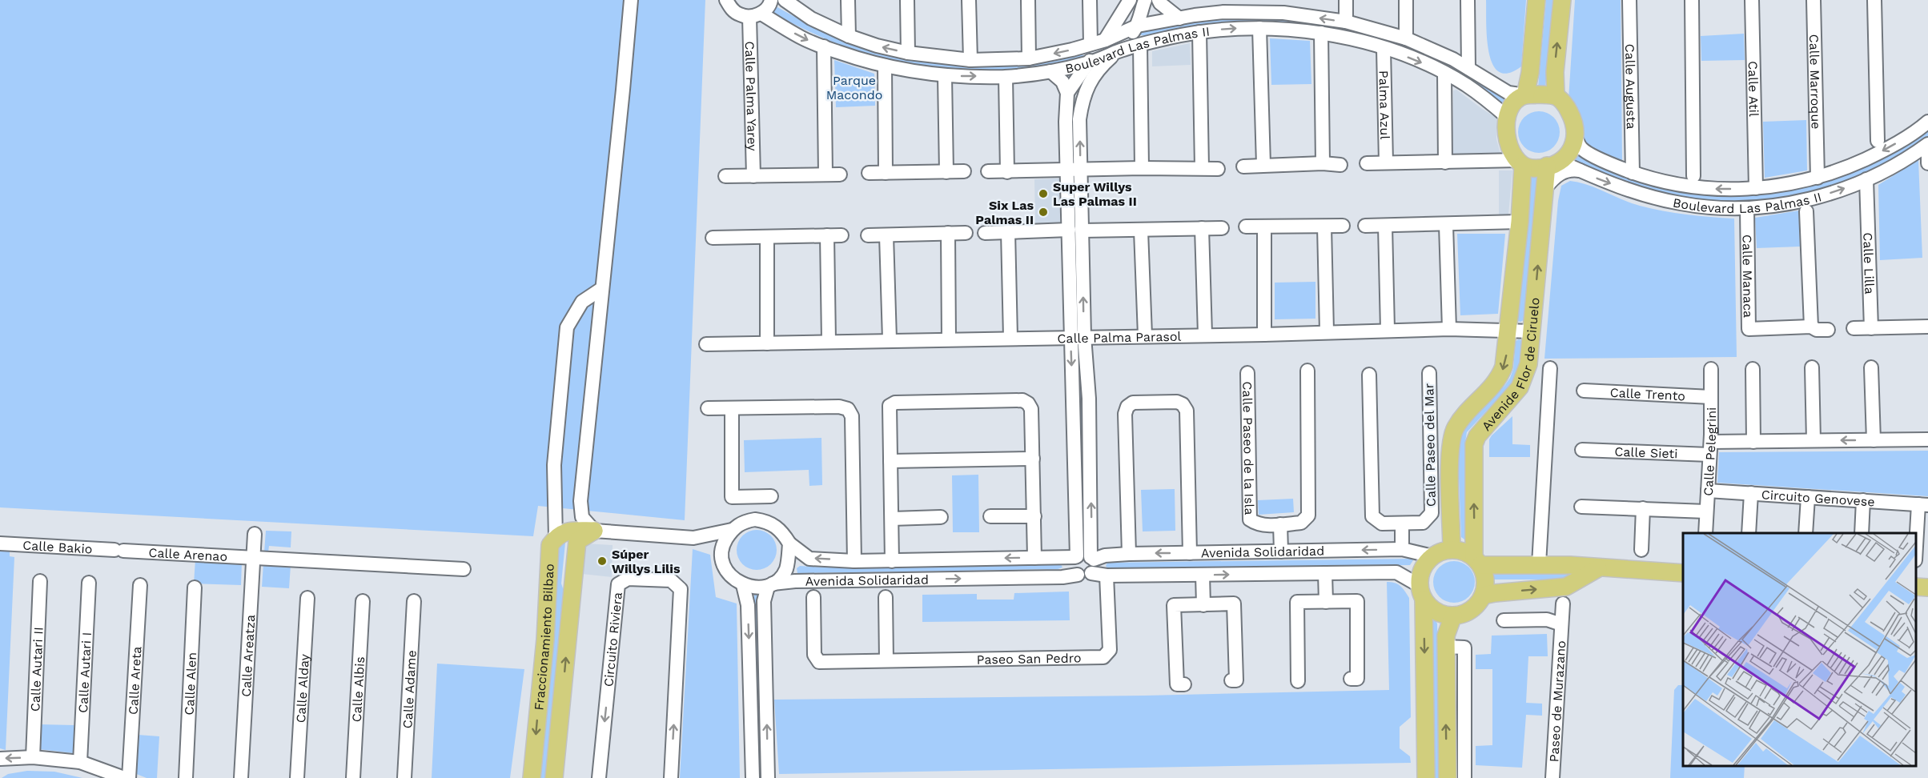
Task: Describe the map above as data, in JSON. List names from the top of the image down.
{
  "streets": {
    "main road": ["Avenide Flor de Ciruelo", "Fraccionamiento Bilbao"],
    "street": [
      "Boulevard Las Palmas II",
      "Calle Marroque",
      "Calle Augusta",
      "Calle Atil",
      "Calle Palma Yarey",
      "Palma Azul",
      "Calle Lilla",
      "Calle Manaca",
      "Calle Palma Parasol",
      "Calle Trento",
      "Calle Paseo del Mar",
      "Calle Paseo de la Isla",
      "Calle Pelegrini",
      "Calle Sieti",
      "Circuito Genovese",
      "Calle Bakio",
      "Avenida Solidaridad",
      "Calle Arenao",
      "Circuito Riviera",
      "Calle Areatza",
      "Paseo San Pedro",
      "Calle Autari II",
      "Calle Autari I",
      "Calle Areta",
      "Calle Alen",
      "Calle Alday",
      "Calle Albis",
      "Calle Adame",
      "Paseo de Murazano"
    ]
  },
  "crossings": [
    ["Boulevard Las Palmas II", "Calle Marroque"],
    ["Boulevard Las Palmas II", "Calle Augusta"],
    ["Boulevard Las Palmas II", "Calle Atil"],
    ["Boulevard Las Palmas II", "Calle Palma Yarey"],
    ["Boulevard Las Palmas II", "Palma Azul"],
    ["Boulevard Las Palmas II", "Calle Lilla"],
    ["Boulevard Las Palmas II", "Calle Manaca"],
    ["Boulevard Las Palmas II", "Avenide Flor de Ciruelo"],
    ["Calle Palma Parasol", "Avenide Flor de Ciruelo"],
    ["Avenide Flor de Ciruelo", "Avenida Solidaridad"],
    ["Calle Trento", "Calle Pelegrini"],
    ["Calle Paseo del Mar", "Avenida Solidaridad"],
    ["Calle Pelegrini", "Calle Sieti"],
    ["Calle Pelegrini", "Circuito Genovese"],
    ["Calle Bakio", "Calle Arenao"],
    ["Avenida Solidaridad", "Paseo San Pedro"],
    ["Calle Arenao", "Calle Areatza"]
  ],
  "parks": ["Parque Macondo"],
  "places": ["Super Willys Las Palmas II", "Six Las Palmas II", "Súper Willys Lilis"]
}
